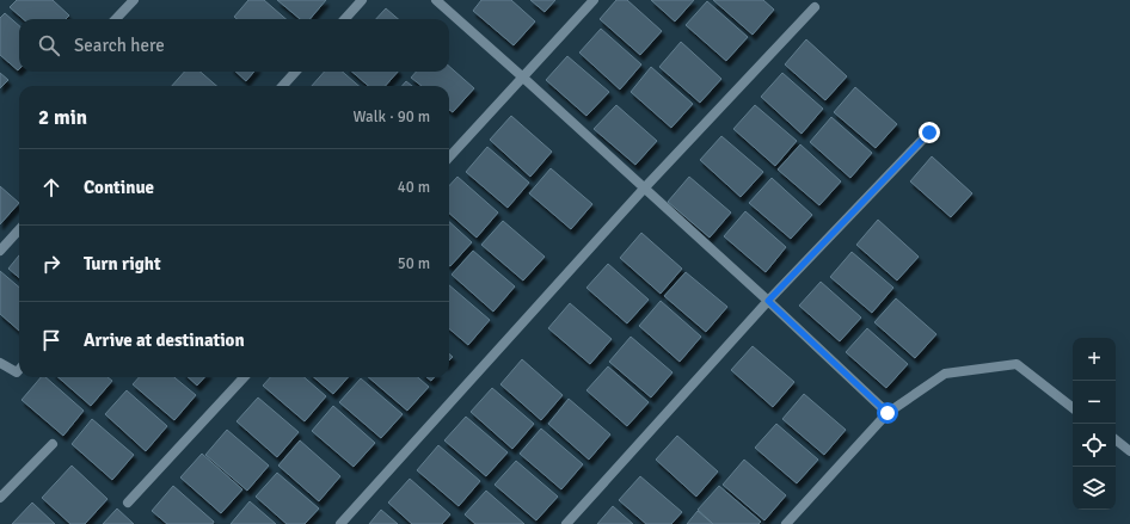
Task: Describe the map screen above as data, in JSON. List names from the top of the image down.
{
  "page": {
    "search": "Search here",
    "heading": ["2 min", "Walk · 90 m"],
    "list": [
      ["Continue", "40 m"],
      ["Turn right", "50 m"],
      "Arrive at destination"
    ],
    "map_buttons": ["+", "−"]
  }
}
